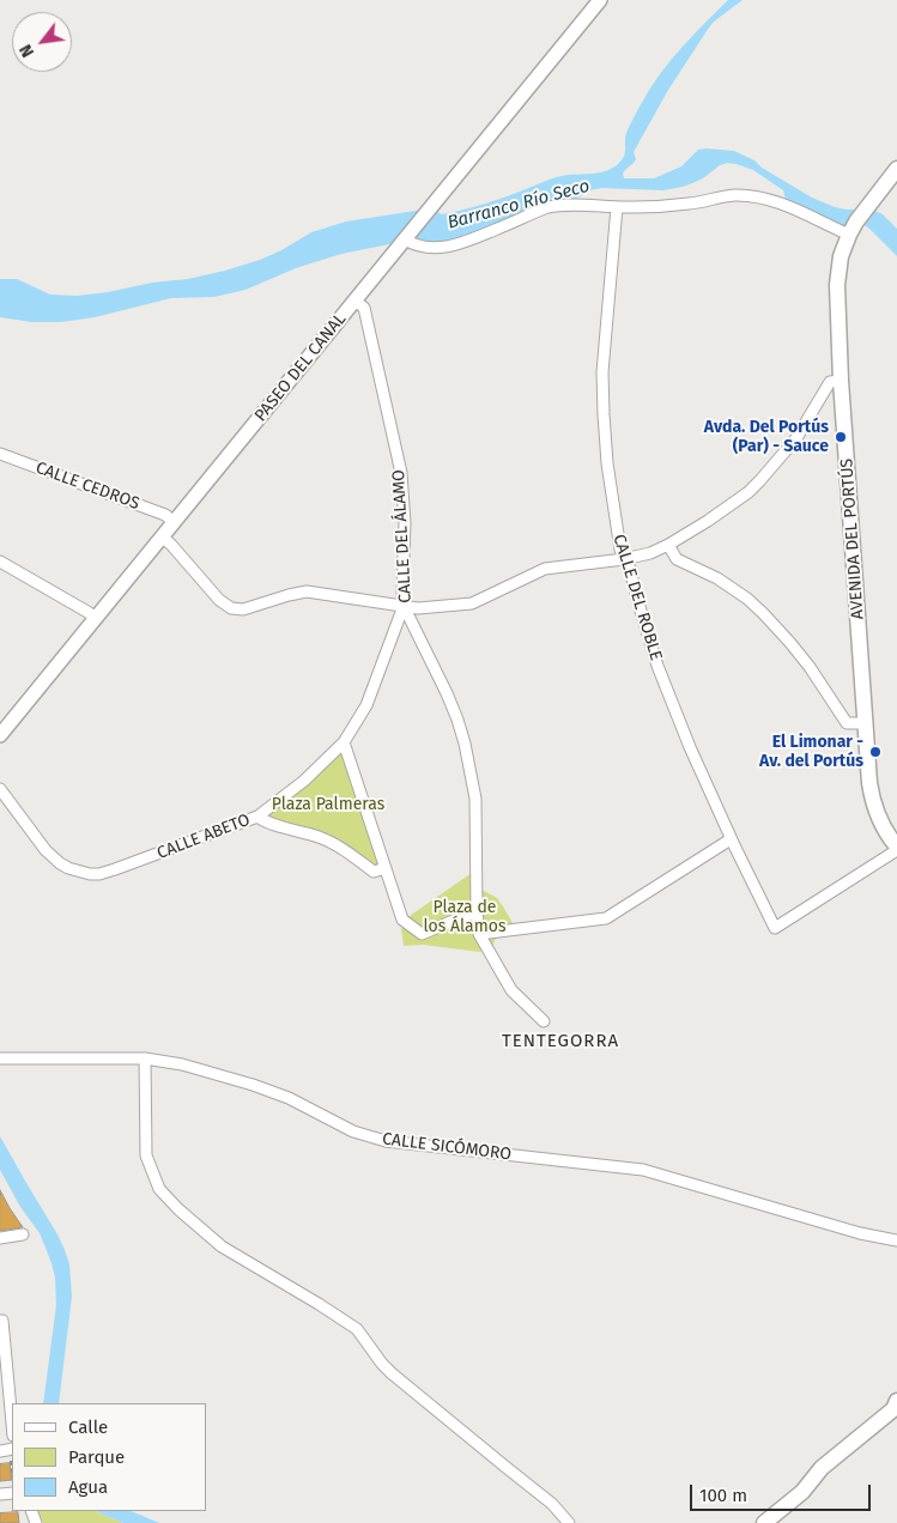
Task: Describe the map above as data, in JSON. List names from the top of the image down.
{
  "streets": {
    "main road": ["AVENIDA DEL PORTÚS"],
    "street": [
      "PASEO DEL CANAL",
      "CALLE CEDROS",
      "CALLE DEL ÁLAMO",
      "CALLE DEL ROBLE",
      "CALLE ABETO",
      "CALLE SICÓMORO"
    ]
  },
  "crossings": [
    ["PASEO DEL CANAL", "CALLE CEDROS"],
    ["PASEO DEL CANAL", "CALLE DEL ÁLAMO"],
    ["CALLE DEL ÁLAMO", "CALLE ABETO"],
    ["AVENIDA DEL PORTÚS", "CALLE DEL ROBLE"]
  ],
  "districts": ["TENTEGORRA"],
  "water": ["Barranco Río Seco"],
  "parks": ["Plaza Palmeras", "Plaza de los Álamos"],
  "places": ["Avda. Del Portús (Par) - Sauce", "El Limonar - Av. del Portús"],
  "legend": ["Calle", "Parque", "Agua"],
  "scale_bar": "100 m",
  "north": "bottom left"
}
